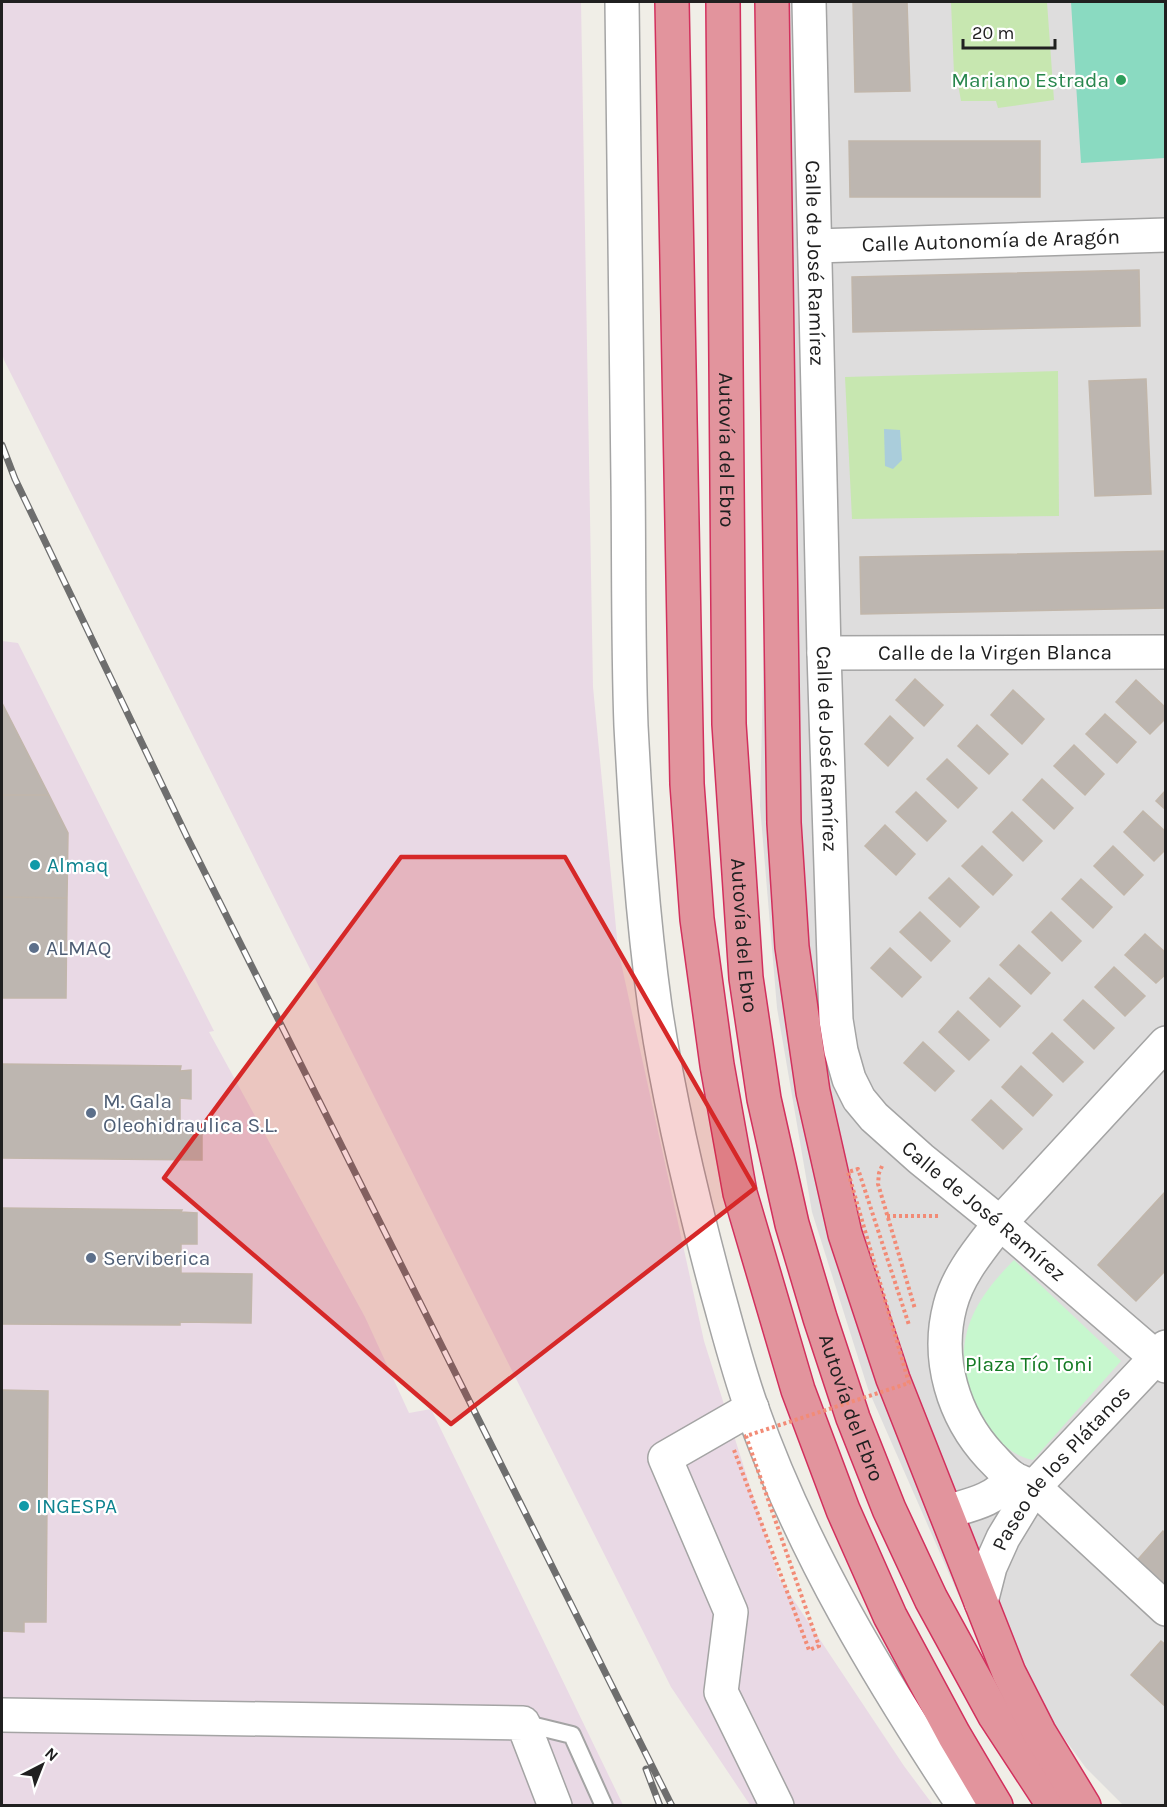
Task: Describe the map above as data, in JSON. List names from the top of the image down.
{
  "streets": {
    "highway": ["Autovía del Ebro"],
    "street": [
      "Calle Autonomía de Aragón",
      "Calle de José Ramírez",
      "Calle de la Virgen Blanca",
      "Paseo de los Plátanos"
    ]
  },
  "crossings": [
    ["Calle Autonomía de Aragón", "Calle de José Ramírez"],
    ["Calle de José Ramírez", "Calle de la Virgen Blanca"],
    ["Calle de José Ramírez", "Paseo de los Plátanos"]
  ],
  "parks": ["Plaza Tío Toni"],
  "places": [
    "Mariano Estrada",
    "Almaq",
    "ALMAQ",
    "M. Gala Oleohidraulica S.L.",
    "Serviberica",
    "INGESPA"
  ],
  "scale_bar": "20 m",
  "north": "top right"
}
